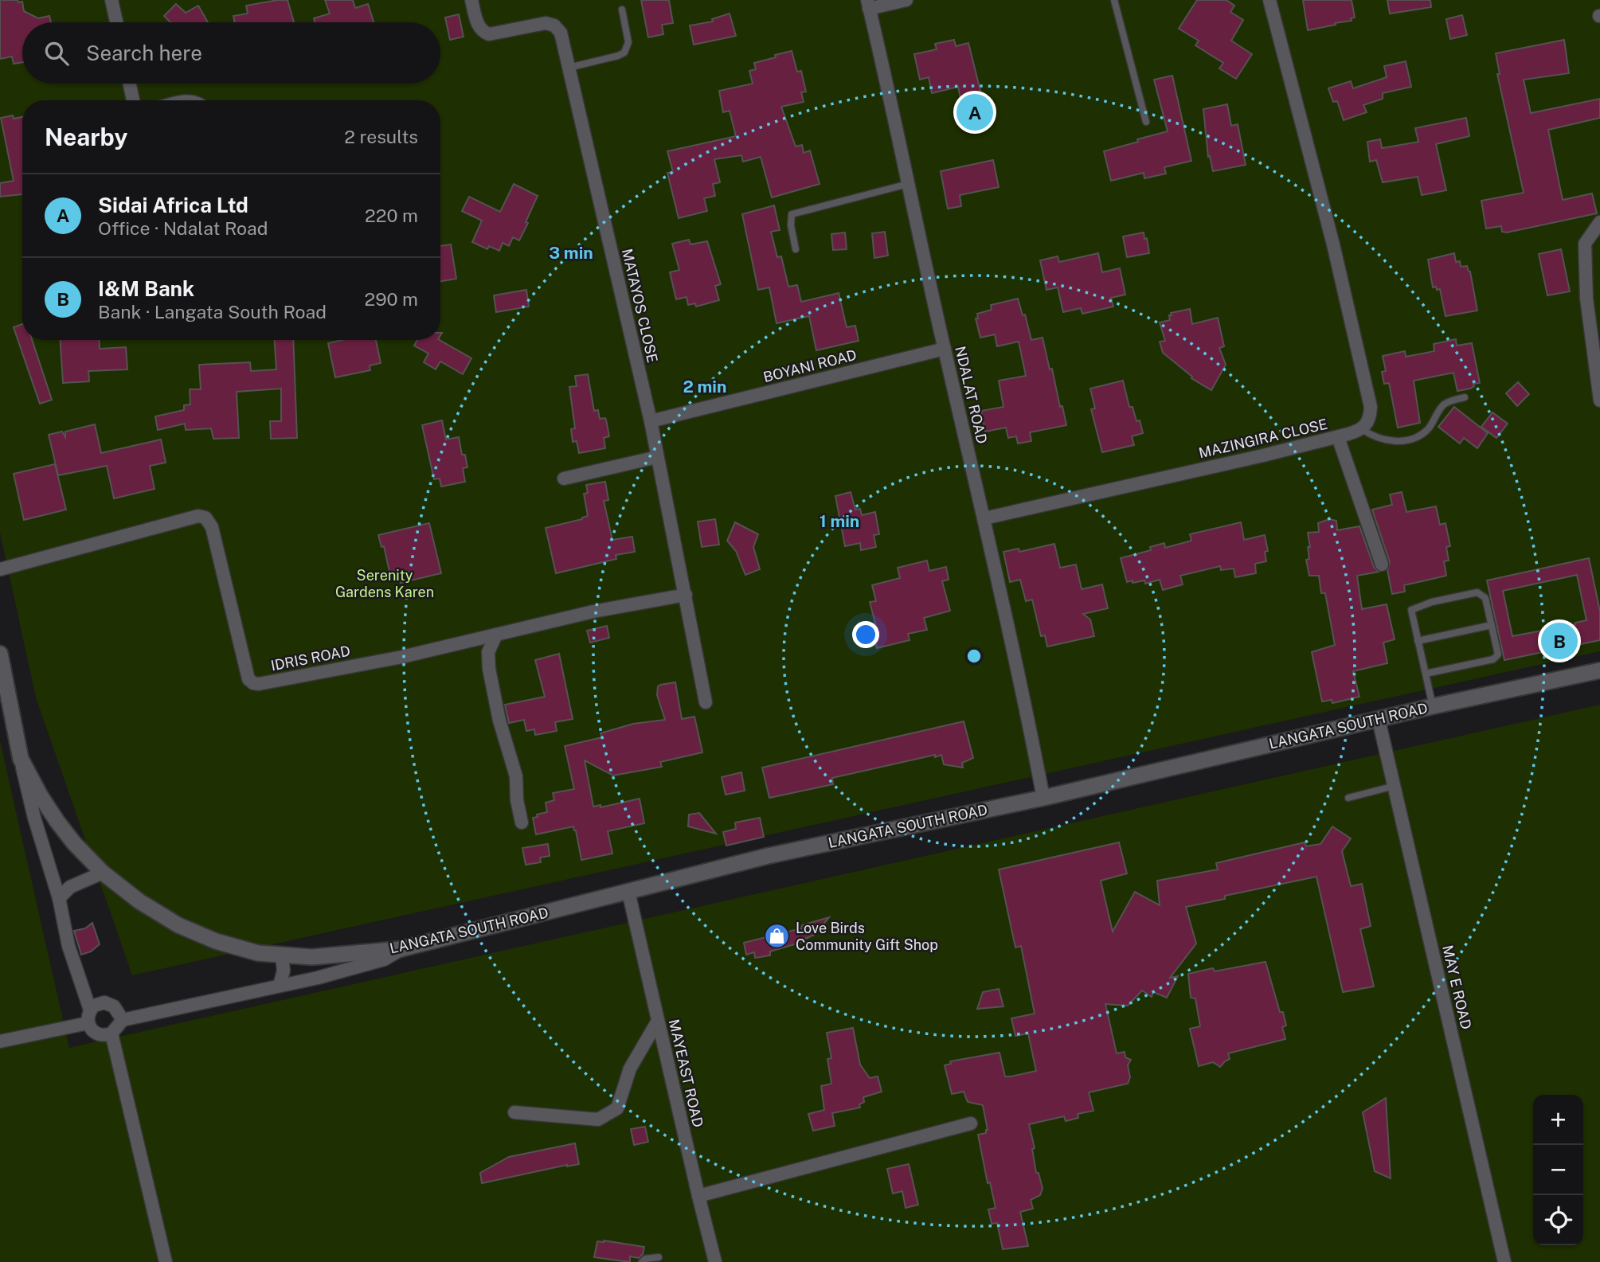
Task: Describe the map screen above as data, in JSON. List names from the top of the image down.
{
  "streets": {
    "street": [
      "MATAYOS CLOSE",
      "BOYANI ROAD",
      "NDALAT ROAD",
      "MAZINGIRA CLOSE",
      "IDRIS ROAD",
      "LANGATA SOUTH ROAD",
      "MAY E ROAD",
      "MAYEAST ROAD"
    ]
  },
  "crossings": [
    ["MATAYOS CLOSE", "BOYANI ROAD"],
    ["MATAYOS CLOSE", "IDRIS ROAD"],
    ["BOYANI ROAD", "NDALAT ROAD"],
    ["NDALAT ROAD", "MAZINGIRA CLOSE"],
    ["NDALAT ROAD", "LANGATA SOUTH ROAD"],
    ["LANGATA SOUTH ROAD", "MAY E ROAD"],
    ["LANGATA SOUTH ROAD", "MAYEAST ROAD"]
  ],
  "parks": ["Serenity Gardens Karen"],
  "places": {
    "shop": ["Love Birds Community Gift Shop"]
  },
  "page": {
    "search": "Search here",
    "pins": ["A", "B"],
    "heading": ["Nearby", "2 results"],
    "list": [
      {
        "mark": "A",
        "name": "Sidai Africa Ltd",
        "note": "Office · Ndalat Road",
        "value": "220 m"
      },
      {
        "mark": "B",
        "name": "I&M Bank",
        "note": "Bank · Langata South Road",
        "value": "290 m"
      }
    ],
    "map_buttons": ["+", "−"]
  },
  "rings": ["3 min", "2 min", "1 min"]
}
